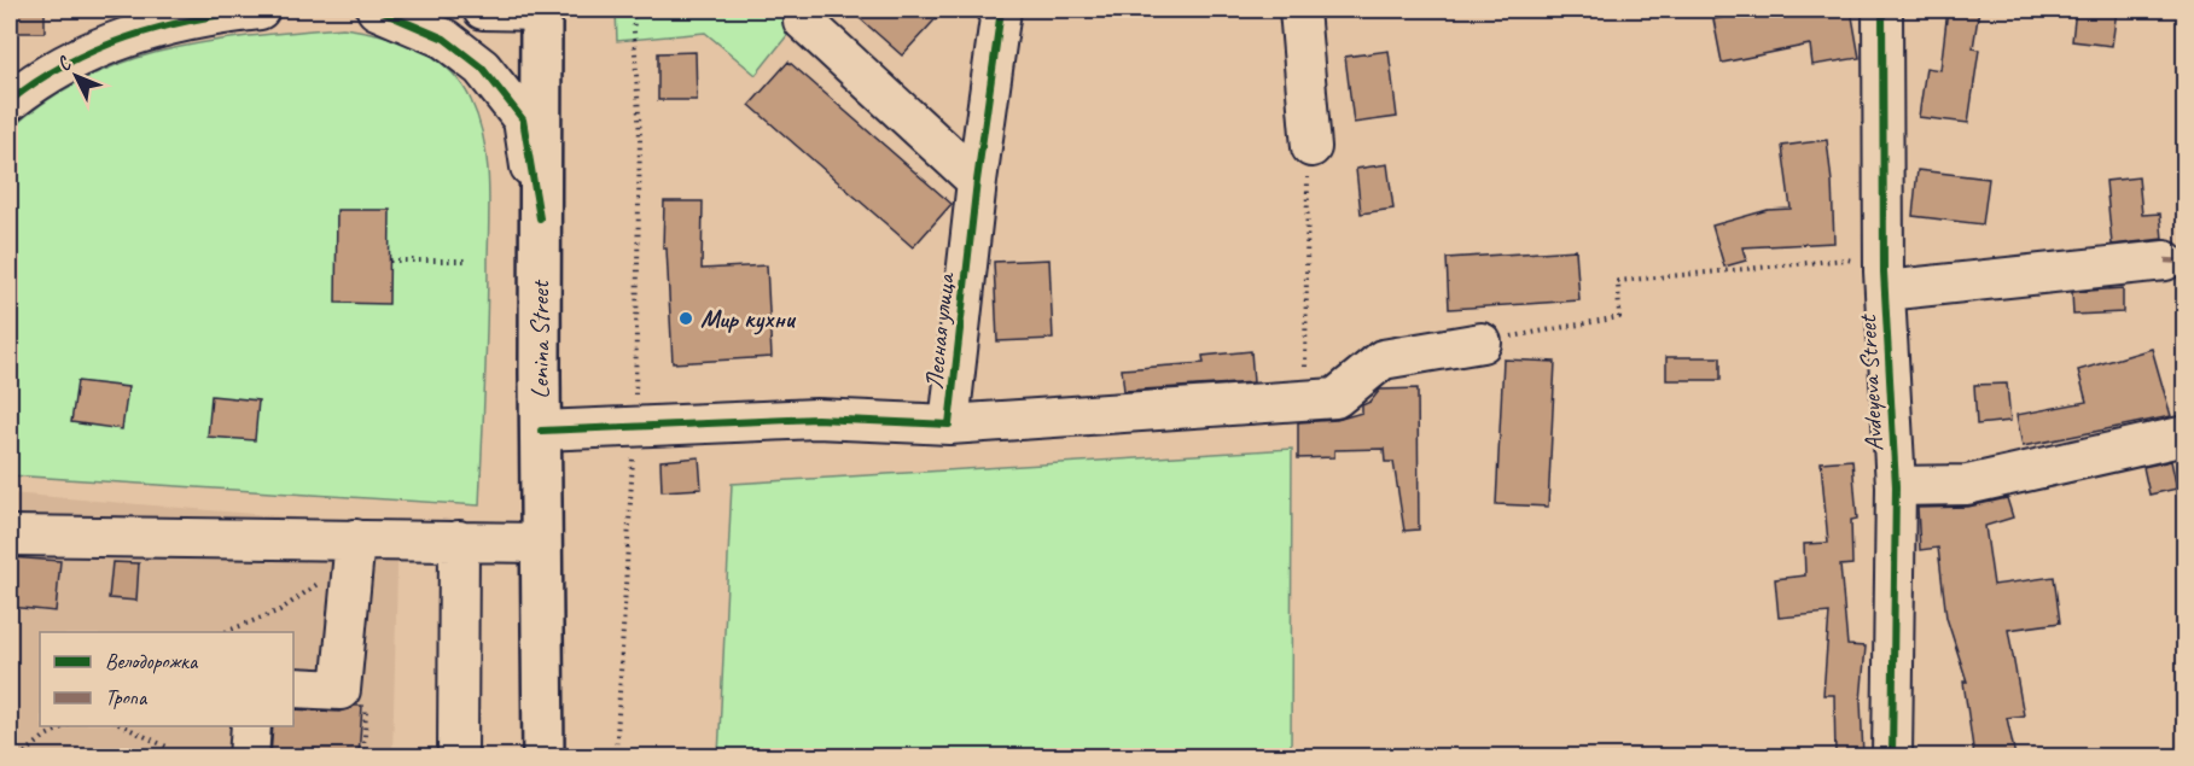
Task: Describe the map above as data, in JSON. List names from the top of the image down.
{
  "streets": {
    "main road": ["Lenina Street"],
    "street": ["Лесная улица", "Avdeyeva Street"]
  },
  "crossings": [
    ["Лесная улица", "Lenina Street"]
  ],
  "places": ["Мир кухни"],
  "legend": ["Велодорожка", "Тропа"],
  "north": "top left"
}
